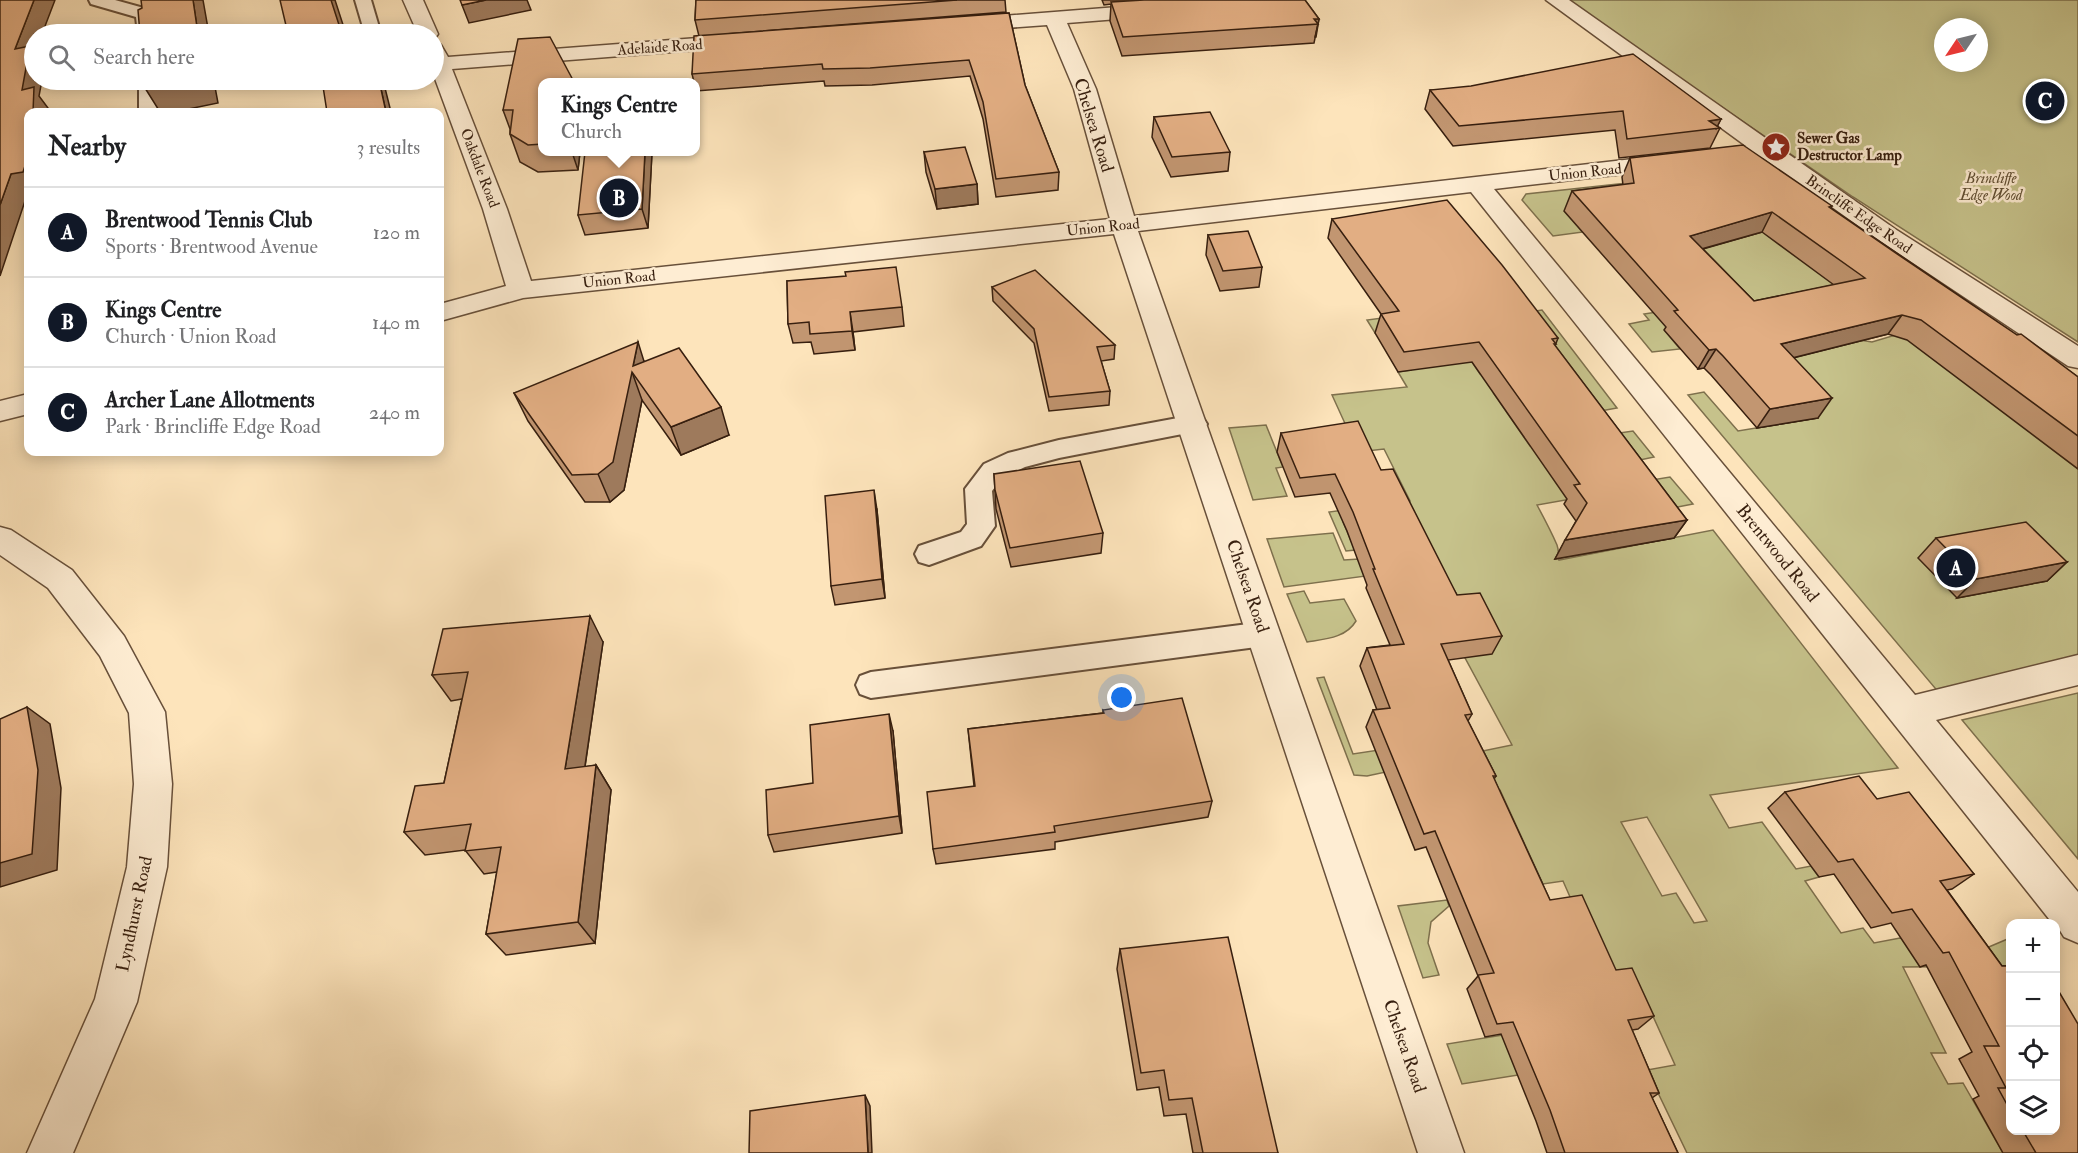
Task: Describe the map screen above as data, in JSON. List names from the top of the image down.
{
  "streets": {
    "street": [
      "Adelaide Road",
      "Chelsea Road",
      "Oakdale Road",
      "Union Road",
      "Brincliffe Edge Road",
      "Brentwood Road",
      "Lyndhurst Road"
    ]
  },
  "crossings": [
    ["Chelsea Road", "Union Road"],
    ["Oakdale Road", "Union Road"],
    ["Union Road", "Brincliffe Edge Road"],
    ["Union Road", "Brentwood Road"]
  ],
  "parks": ["Brincliffe Edge Wood"],
  "places": {
    "place": ["Sewer Gas Destructor Lamp"]
  },
  "north": "bottom left",
  "page": {
    "search": "Search here",
    "popup": ["Kings Centre", "Church"],
    "pins": ["C", "B", "A"],
    "heading": ["Nearby", "3 results"],
    "list": [
      {
        "mark": "A",
        "name": "Brentwood Tennis Club",
        "note": "Sports · Brentwood Avenue",
        "value": "120 m"
      },
      {
        "mark": "B",
        "name": "Kings Centre",
        "note": "Church · Union Road",
        "value": "140 m"
      },
      {
        "mark": "C",
        "name": "Archer Lane Allotments",
        "note": "Park · Brincliffe Edge Road",
        "value": "240 m"
      }
    ],
    "map_buttons": ["+", "−"]
  }
}
